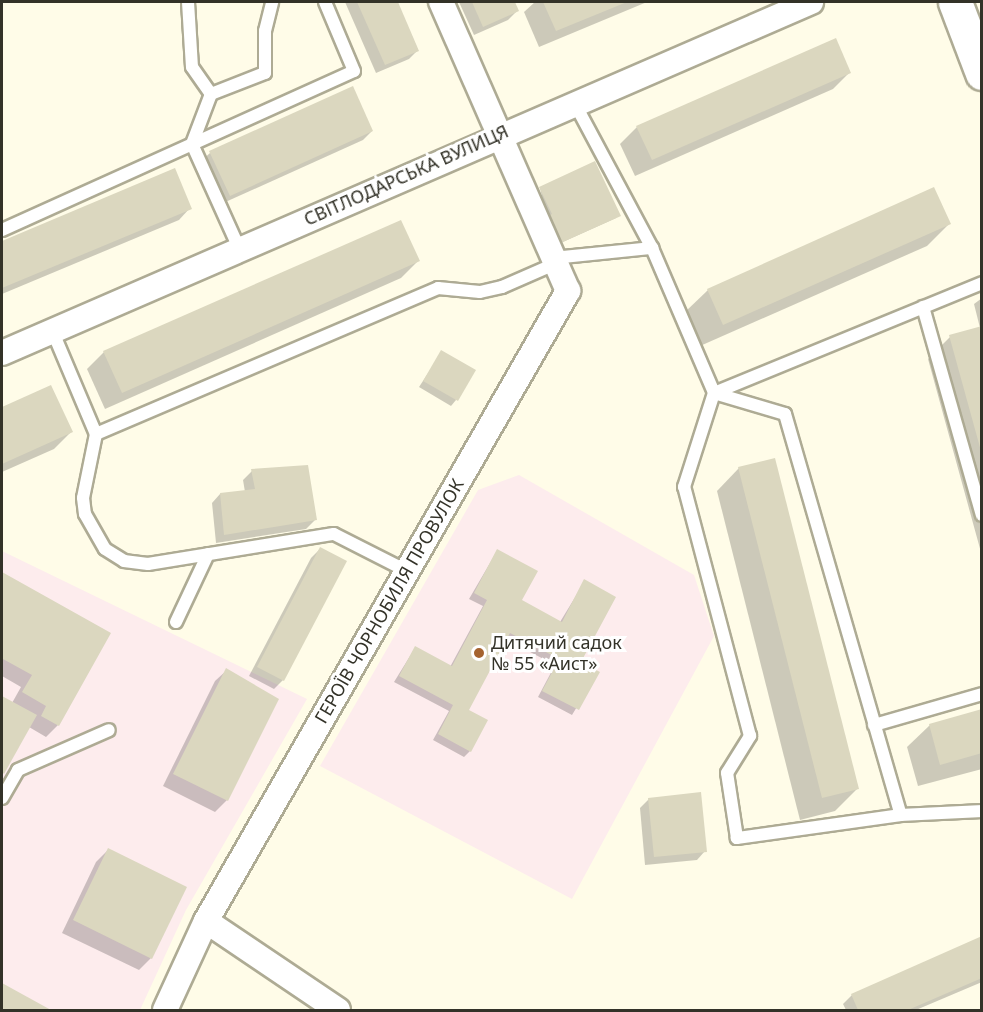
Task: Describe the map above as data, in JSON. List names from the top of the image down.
{
  "streets": {
    "street": ["СВІТЛОДАРСЬКА ВУЛИЦЯ", "ГЕРОЇВ ЧОРНОБИЛЯ ПРОВУЛОК"]
  },
  "crossings": [
    ["СВІТЛОДАРСЬКА ВУЛИЦЯ", "ГЕРОЇВ ЧОРНОБИЛЯ ПРОВУЛОК"]
  ],
  "places": ["Дитячий садок № 55 «Аист»"]
}
